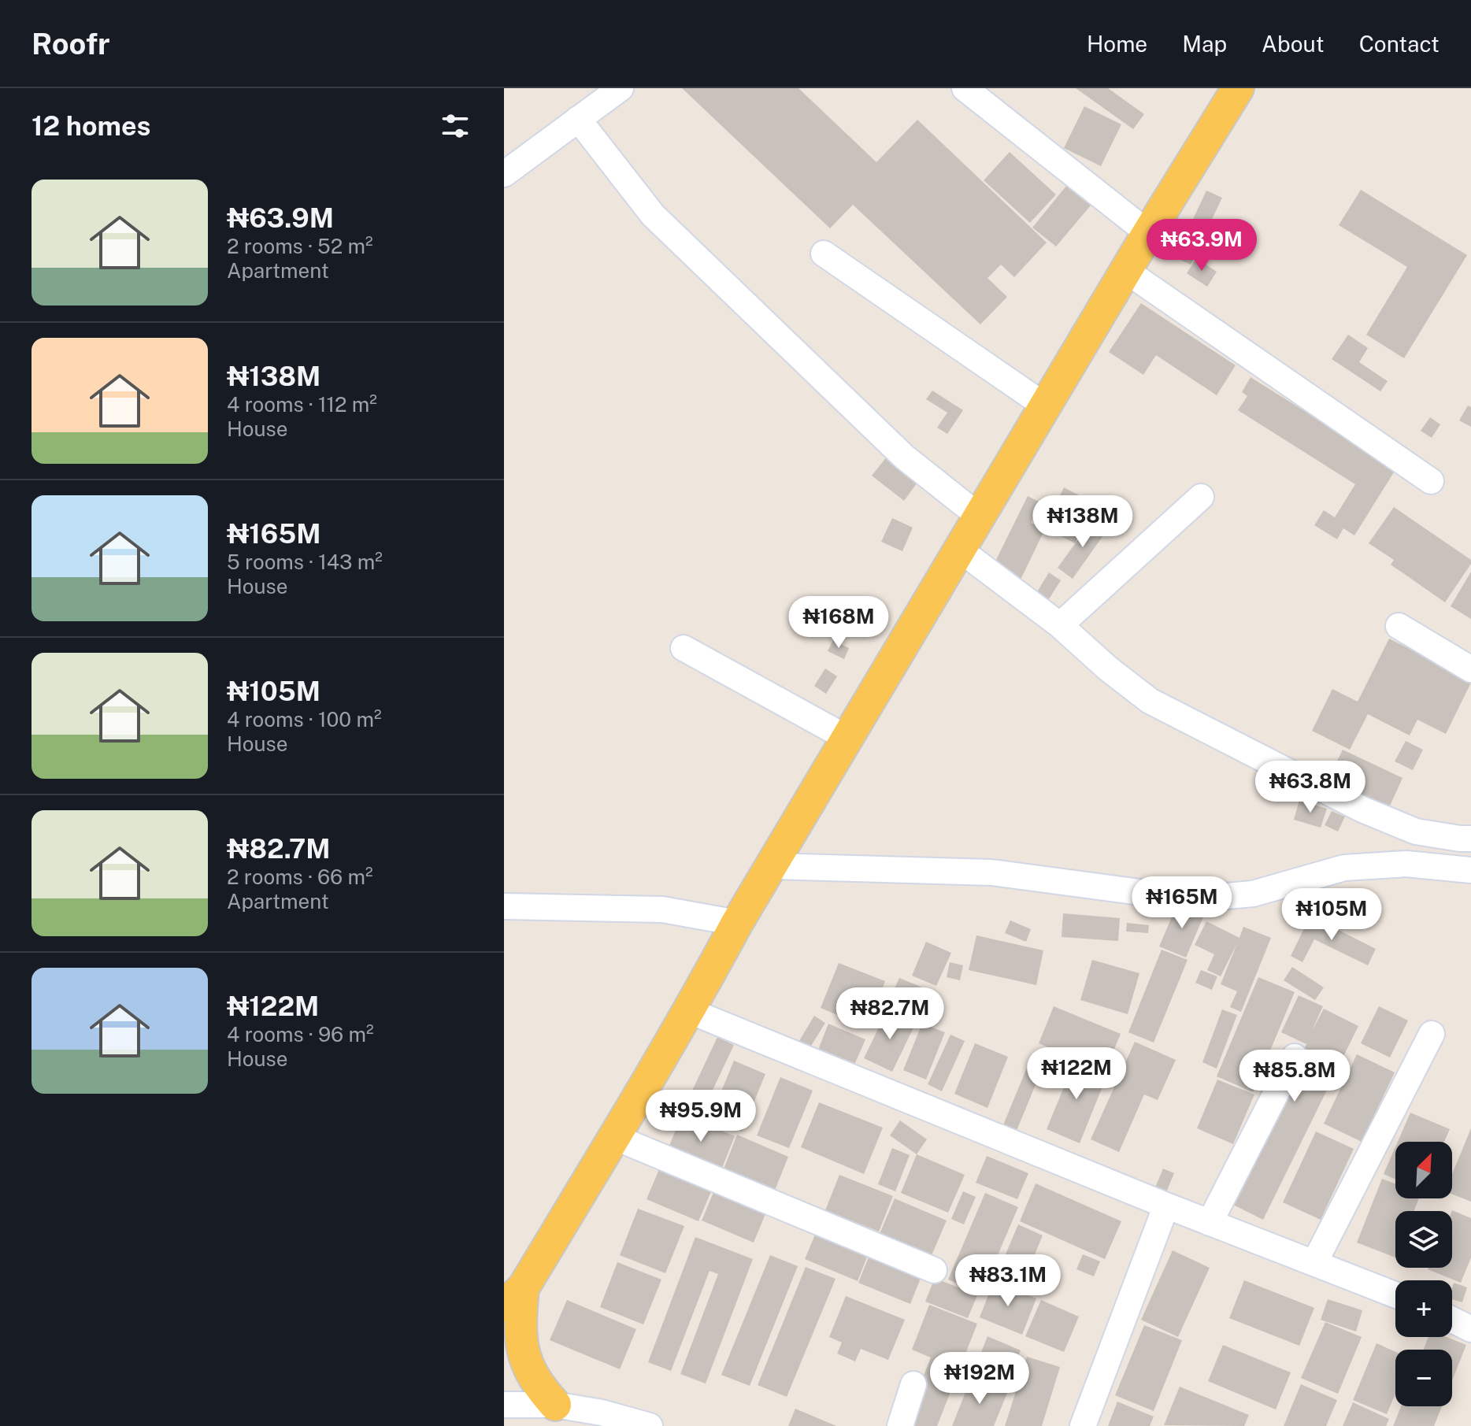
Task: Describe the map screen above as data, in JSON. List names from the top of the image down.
{
  "north": "top right",
  "page": {
    "header": "Roofr",
    "nav": [
      "Home",
      "Map",
      "About",
      "Contact"
    ],
    "heading": "12 homes",
    "list": [
      {
        "name": "₦63.9M",
        "note": "2 rooms · 52 m² · Apartment"
      },
      {
        "name": "₦138M",
        "note": "4 rooms · 112 m² · House"
      },
      {
        "name": "₦165M",
        "note": "5 rooms · 143 m² · House"
      },
      {
        "name": "₦105M",
        "note": "4 rooms · 100 m² · House"
      },
      {
        "name": "₦82.7M",
        "note": "2 rooms · 66 m² · Apartment"
      },
      {
        "name": "₦122M",
        "note": "4 rooms · 96 m² · House"
      }
    ],
    "price": [
      "₦63.9M",
      "₦138M",
      "₦168M",
      "₦63.8M",
      "₦165M",
      "₦105M",
      "₦82.7M",
      "₦122M",
      "₦85.8M",
      "₦95.9M",
      "₦83.1M",
      "₦192M"
    ],
    "map_buttons": ["+", "−"]
  }
}
